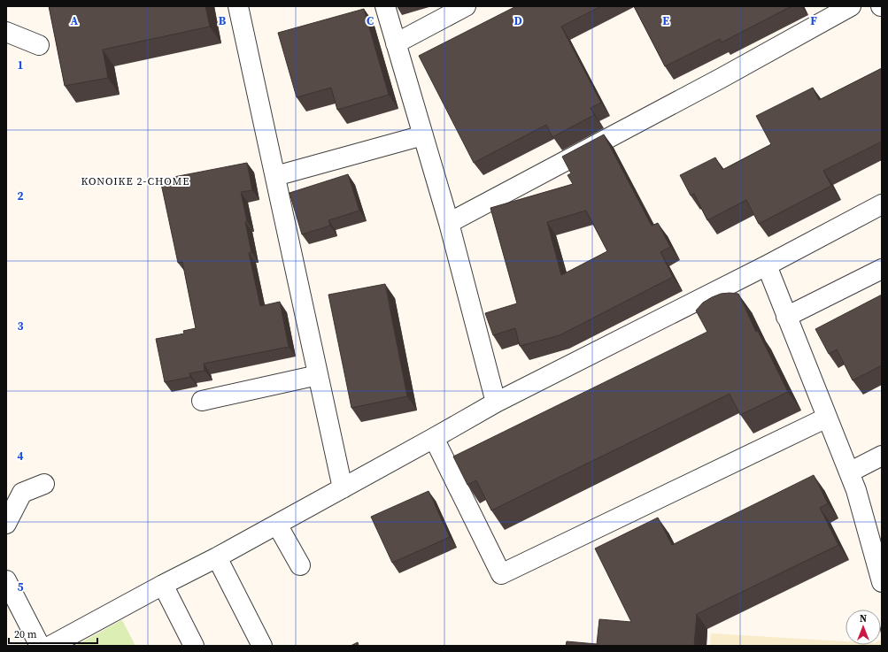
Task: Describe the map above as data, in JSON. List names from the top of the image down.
{
  "districts": ["KONOIKE 2-CHOME"],
  "scale_bar": "20 m",
  "north": "top",
  "grid": {
    "columns": [
      "A",
      "B",
      "C",
      "D",
      "E",
      "F"
    ],
    "rows": [
      "1",
      "2",
      "3",
      "4",
      "5"
    ]
  }
}
